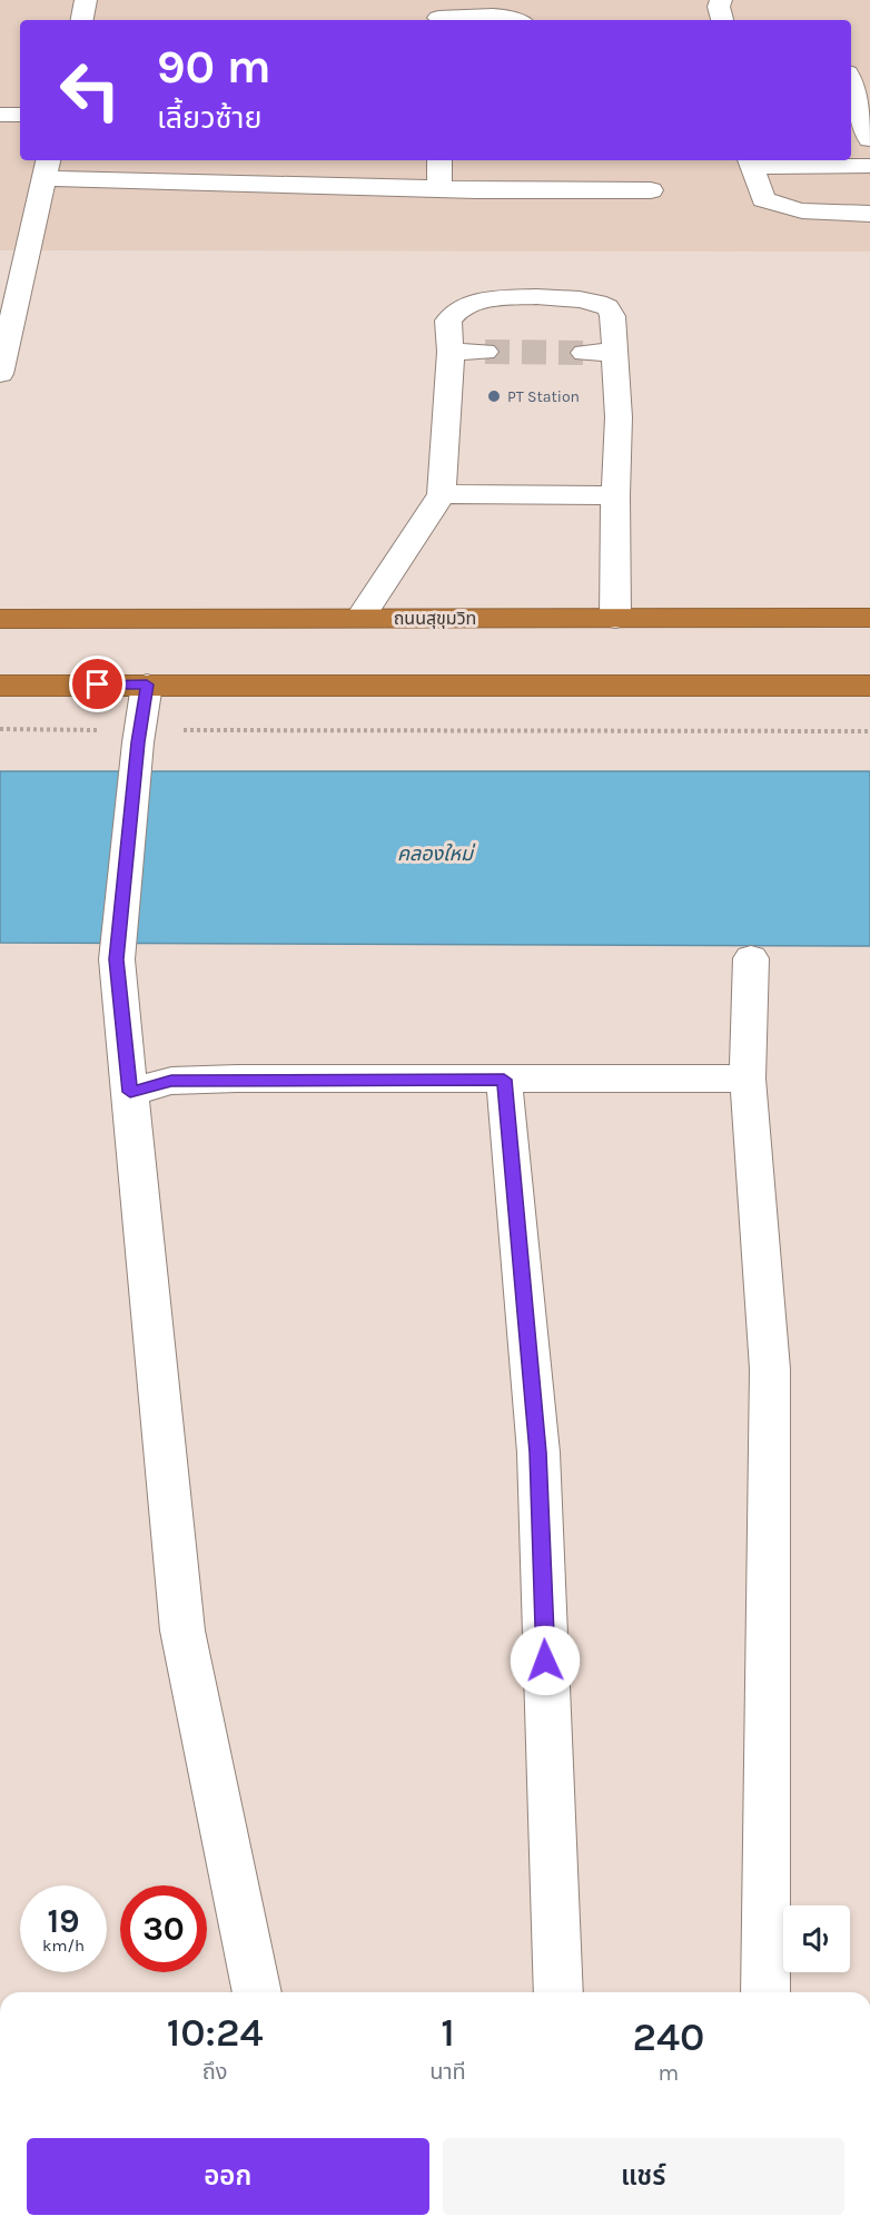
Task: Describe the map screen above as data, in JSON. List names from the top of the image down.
{
  "streets": {
    "highway": ["ถนนสุขุมวิท"]
  },
  "water": ["คลองใหม่"],
  "places": ["PT Station"],
  "page": {
    "turn": ["90 m", "เลี้ยวซ้าย"],
    "speed": "19 km/h",
    "limit": "30",
    "eta": [
      "10:24",
      "ถึง",
      "1",
      "นาที",
      "240",
      "m"
    ],
    "buttons": ["ออก", "แชร์"]
  }
}
